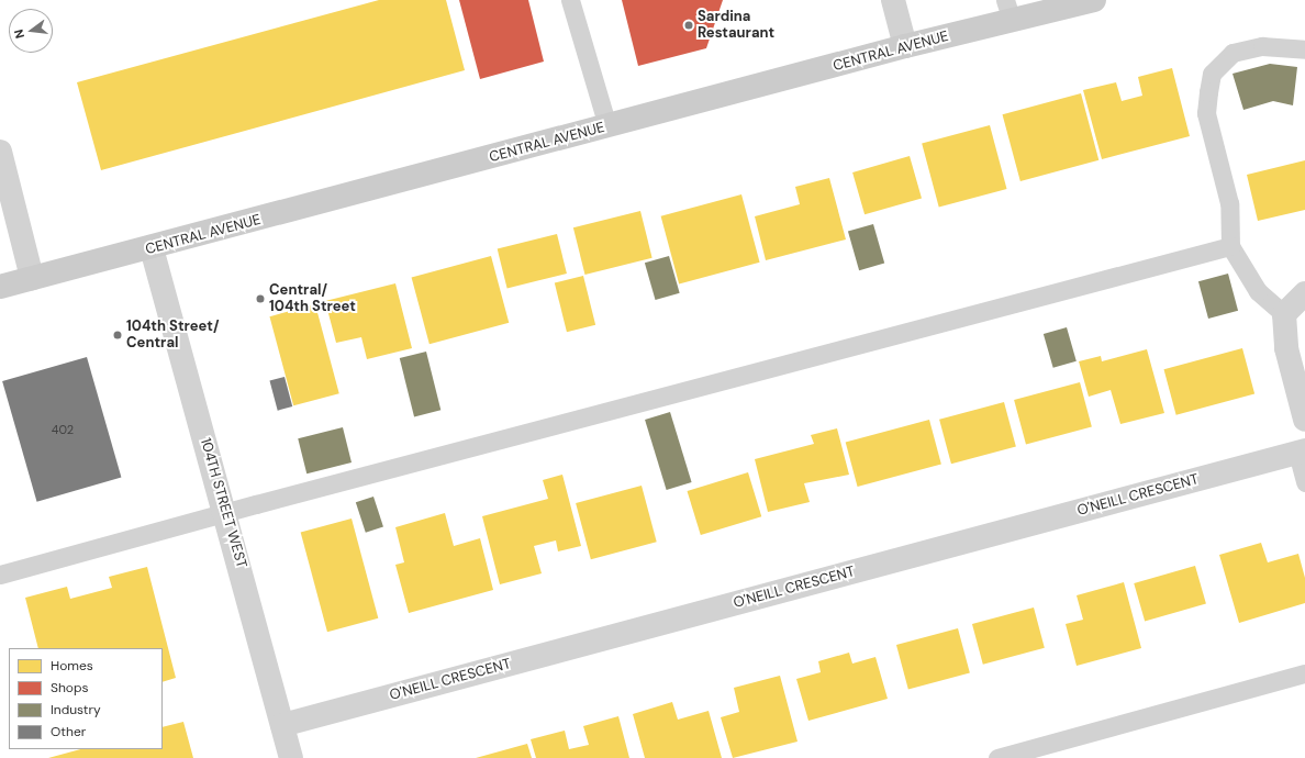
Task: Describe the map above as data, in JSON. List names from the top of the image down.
{
  "streets": {
    "main road": ["CENTRAL AVENUE"],
    "street": ["O'NEILL CRESCENT", "104TH STREET WEST"]
  },
  "crossings": [
    ["CENTRAL AVENUE", "104TH STREET WEST"],
    ["O'NEILL CRESCENT", "104TH STREET WEST"]
  ],
  "places": ["Sardina Restaurant", "Central/ 104th Street", "104th Street/ Central"],
  "house_numbers": ["402"],
  "legend": [
    "Homes",
    "Shops",
    "Industry",
    "Other"
  ],
  "north": "left"
}
